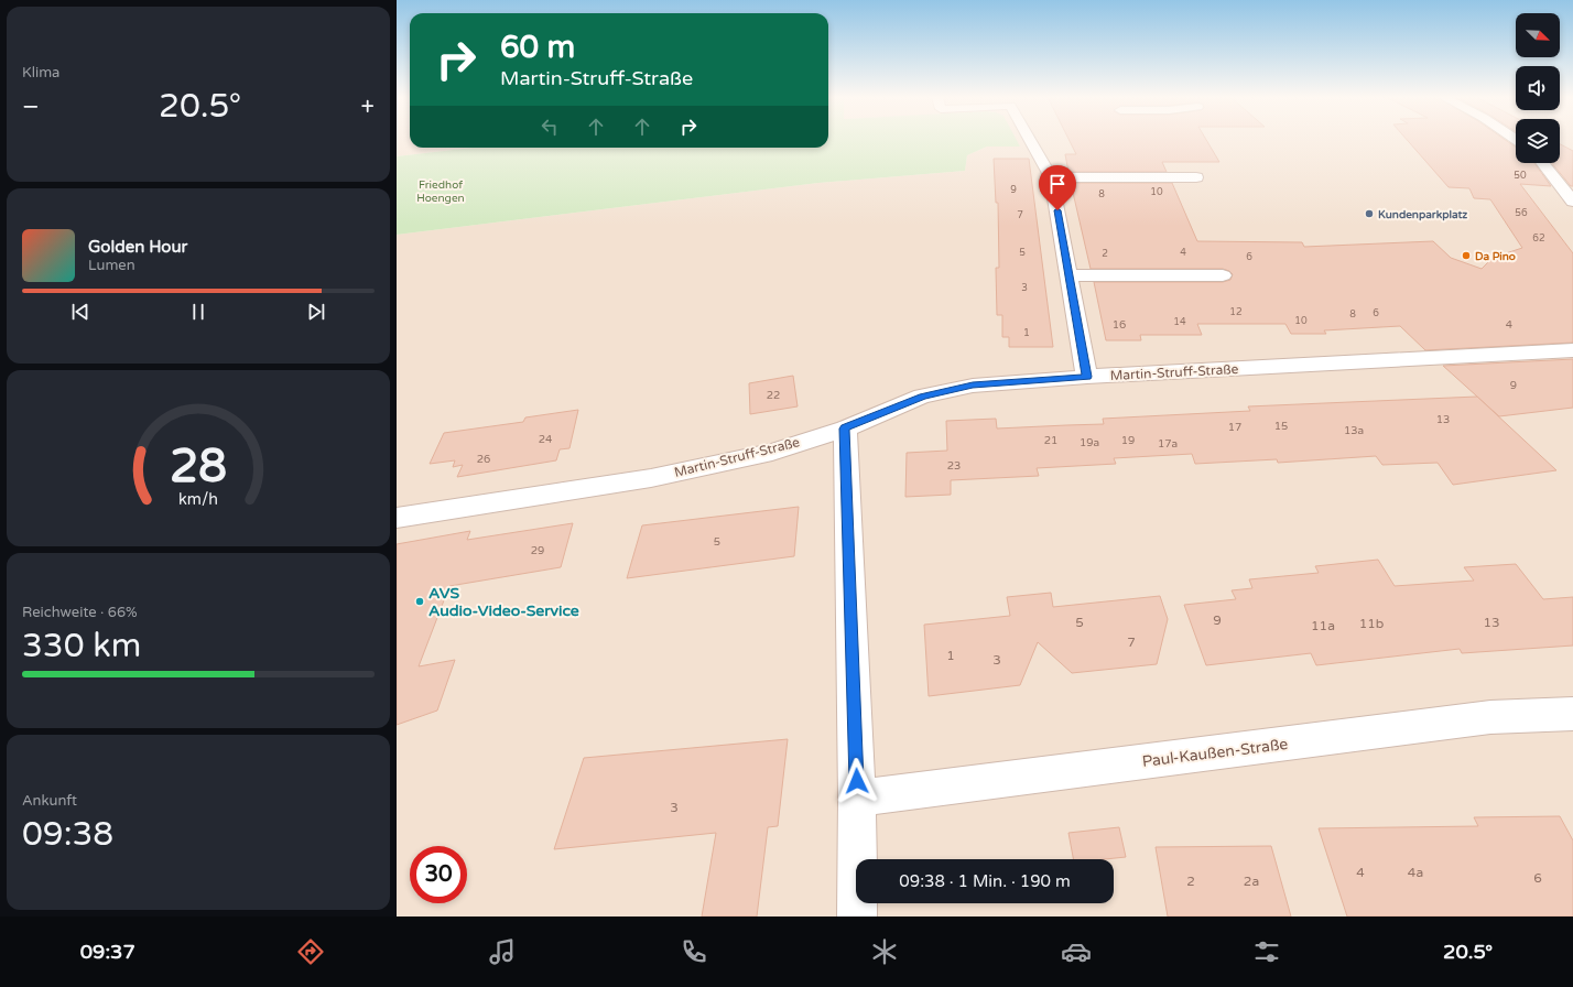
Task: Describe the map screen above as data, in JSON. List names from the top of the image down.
{
  "streets": {
    "street": ["Martin-Struff-Straße", "Paul-Kaußen-Straße"]
  },
  "parks": ["Friedhof Hoengen"],
  "places": ["Kundenparkplatz", "Da Pino", "AVS Audio-Video-Service"],
  "house_numbers": [
    "50",
    "9",
    "10",
    "8",
    "56",
    "7",
    "62",
    "5",
    "4",
    "2",
    "6",
    "3",
    "12",
    "6",
    "8",
    "10",
    "14",
    "16",
    "4",
    "1",
    "9",
    "22",
    "13",
    "15",
    "17",
    "13a",
    "24",
    "21",
    "19",
    "19a",
    "17a",
    "26",
    "23",
    "5",
    "29",
    "9",
    "5",
    "13",
    "11b",
    "11a",
    "7",
    "1",
    "3",
    "3",
    "4",
    "4a",
    "6",
    "2",
    "2a"
  ],
  "north": "bottom right",
  "page": {
    "tile": [
      "Klima",
      ["Reichweite · 66%", "330 km"],
      ["Ankunft", "09:38"]
    ],
    "turn": ["60 m", "Martin-Struff-Straße"],
    "heat": ["−", "20.5°", "+"],
    "song": ["Golden Hour", "Lumen"],
    "limit": "30",
    "trip": "09:38 · 1 Min. · 190 m",
    "tabs": ["09:37", "20.5°"],
    "gauge": ["28", "km/h"]
  }
}
